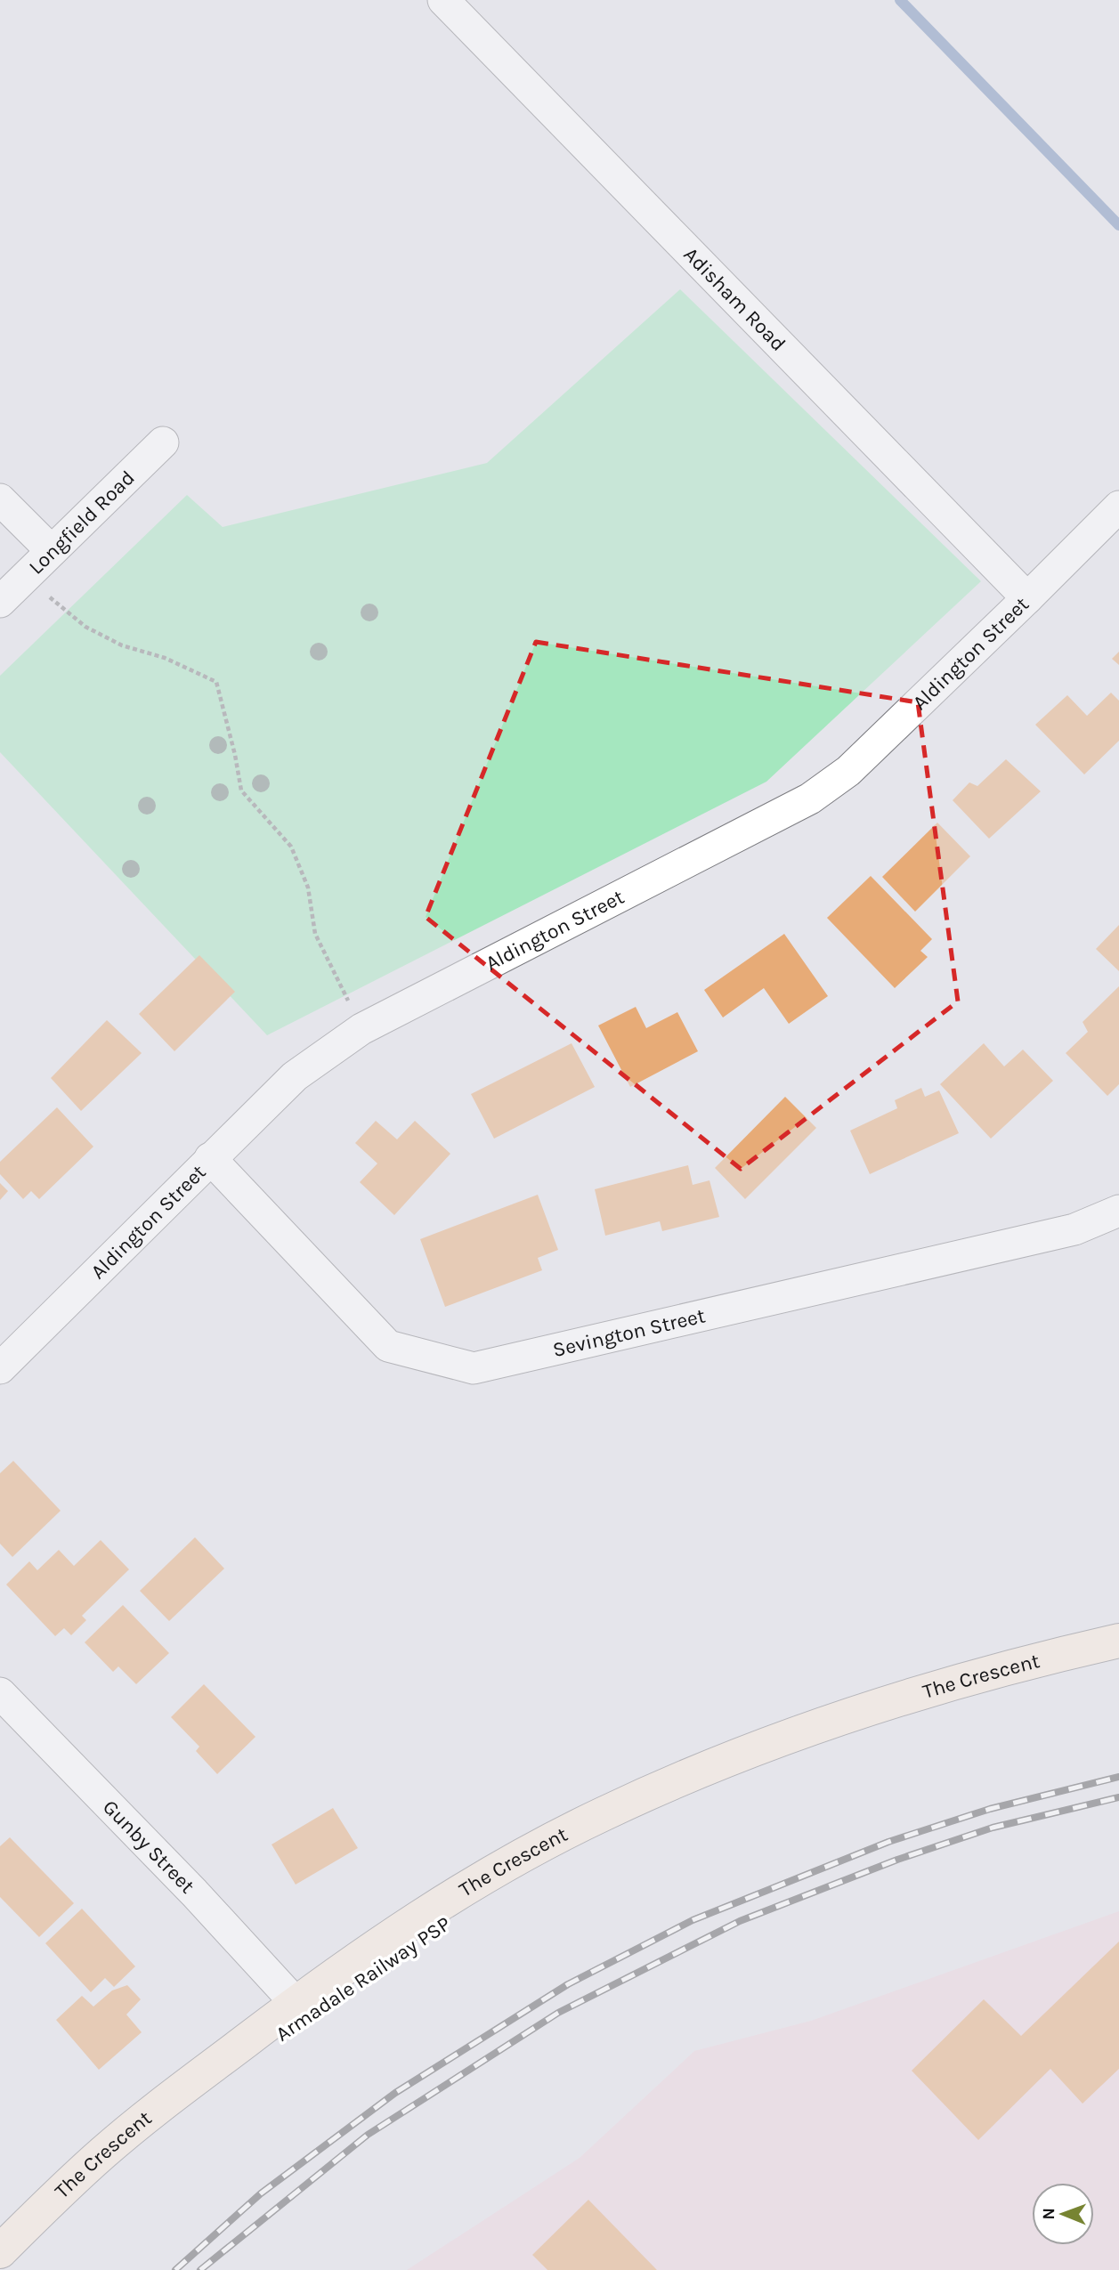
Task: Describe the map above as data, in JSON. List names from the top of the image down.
{
  "streets": {
    "main road": ["The Crescent"],
    "street": [
      "Adisham Road",
      "Longfield Road",
      "Aldington Street",
      "Sevington Street",
      "Gunby Street"
    ]
  },
  "crossings": [
    ["Adisham Road", "Aldington Street"],
    ["Aldington Street", "Sevington Street"],
    ["The Crescent", "Gunby Street"]
  ],
  "north": "left"
}
